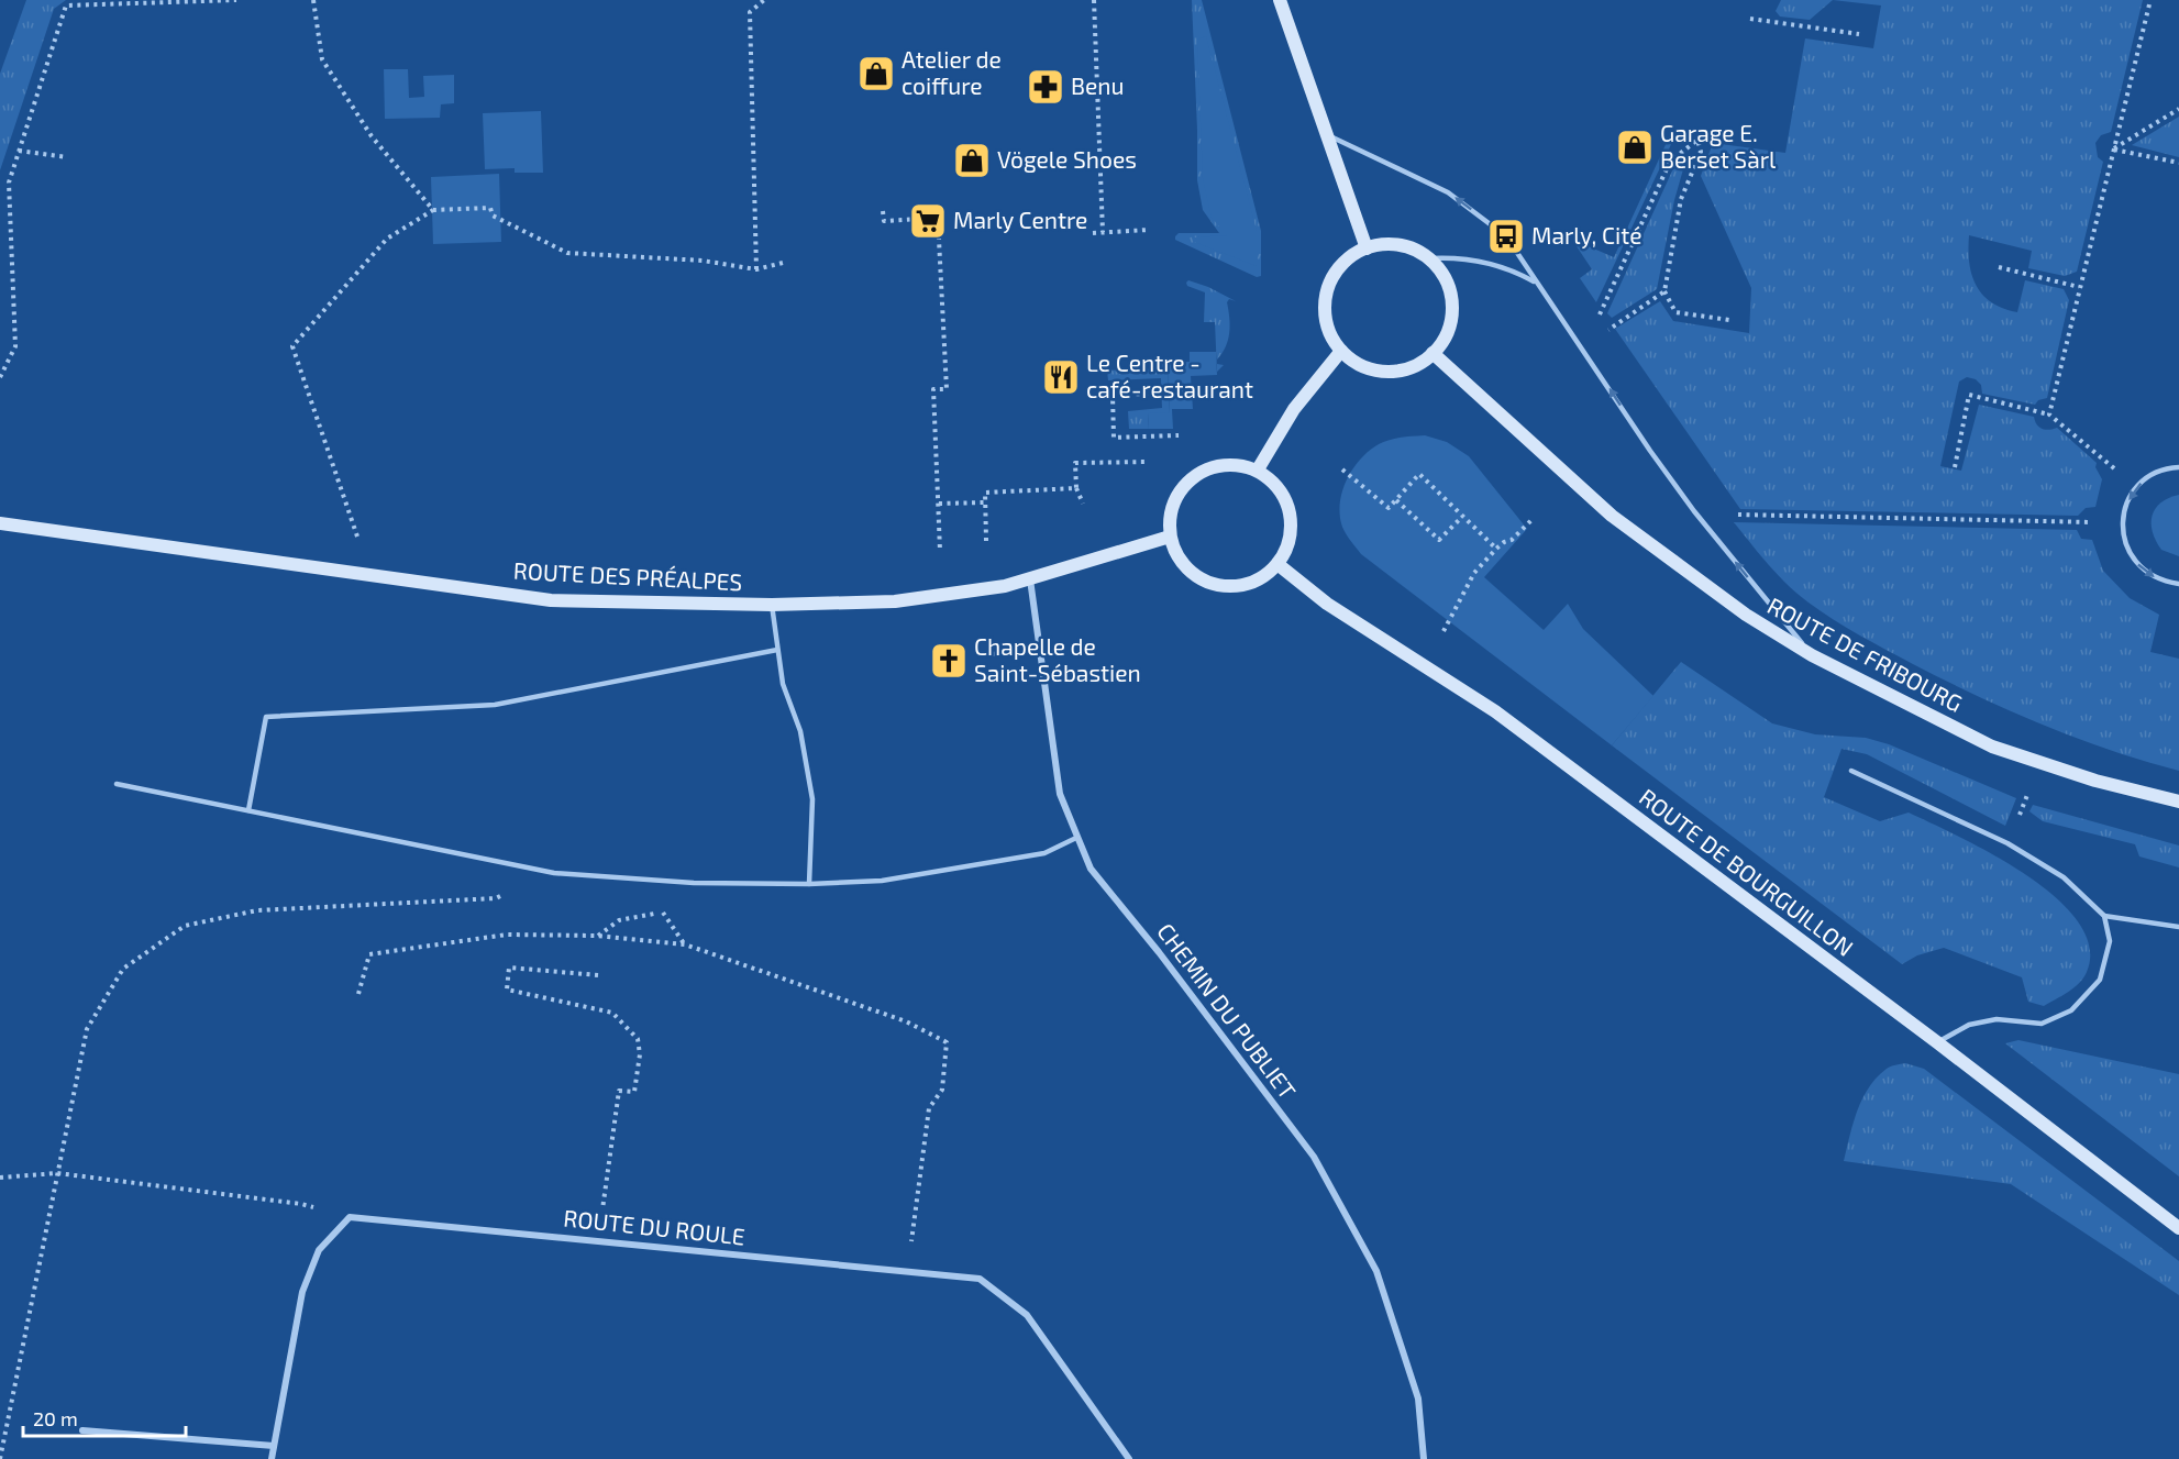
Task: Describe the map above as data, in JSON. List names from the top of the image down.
{
  "streets": {
    "main road": ["ROUTE DES PRÉALPES", "ROUTE DE FRIBOURG", "ROUTE DE BOURGUILLON"],
    "street": ["CHEMIN DU PUBLIET", "ROUTE DU ROULE"]
  },
  "crossings": [
    ["ROUTE DES PRÉALPES", "ROUTE DE BOURGUILLON"],
    ["ROUTE DES PRÉALPES", "CHEMIN DU PUBLIET"]
  ],
  "places": {
    "shop": ["Atelier de coiffure", "Garage E. Berset Sàrl", "Vögele Shoes"],
    "pharmacy": ["Benu"],
    "supermarket": ["Marly Centre"],
    "bus stop": ["Marly, Cité"],
    "restaurant": ["Le Centre - café-restaurant"],
    "church": ["Chapelle de Saint-Sébastien"]
  },
  "scale_bar": "20 m"
}
